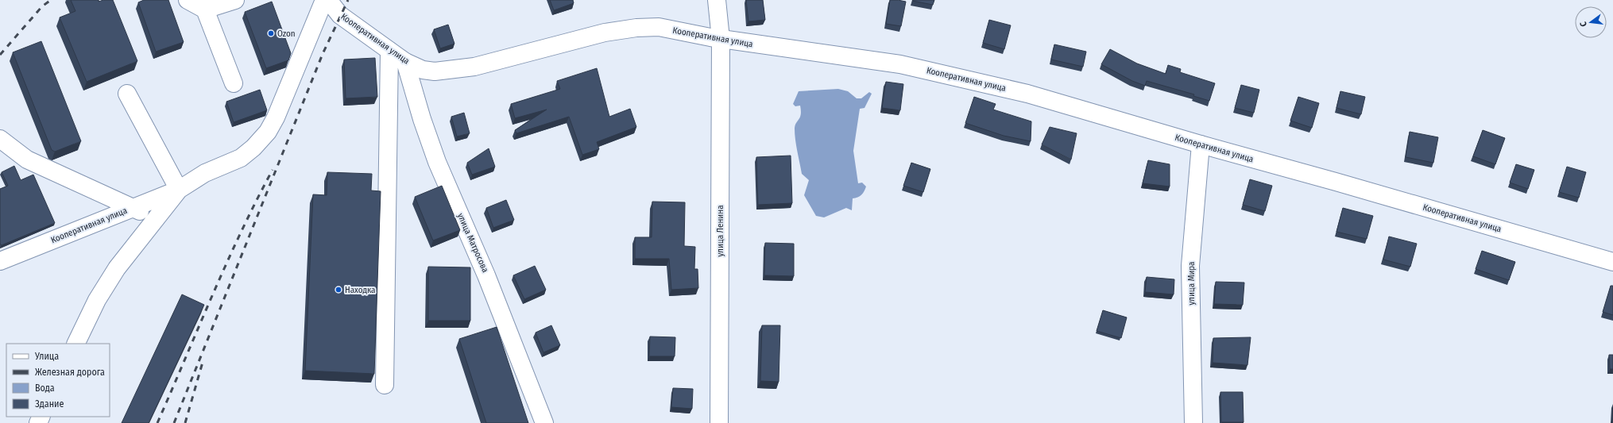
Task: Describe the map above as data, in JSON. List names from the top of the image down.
{
  "streets": {
    "street": [
      "Кооперативная улица",
      "улица Ленина",
      "улица Матросова",
      "улица Мира"
    ]
  },
  "crossings": [
    ["Кооперативная улица", "улица Ленина"],
    ["Кооперативная улица", "улица Матросова"],
    ["Кооперативная улица", "улица Мира"]
  ],
  "places": ["Ozon", "Находка"],
  "legend": [
    "Улица",
    "Железная дорога",
    "Вода",
    "Здание"
  ],
  "north": "left"
}
